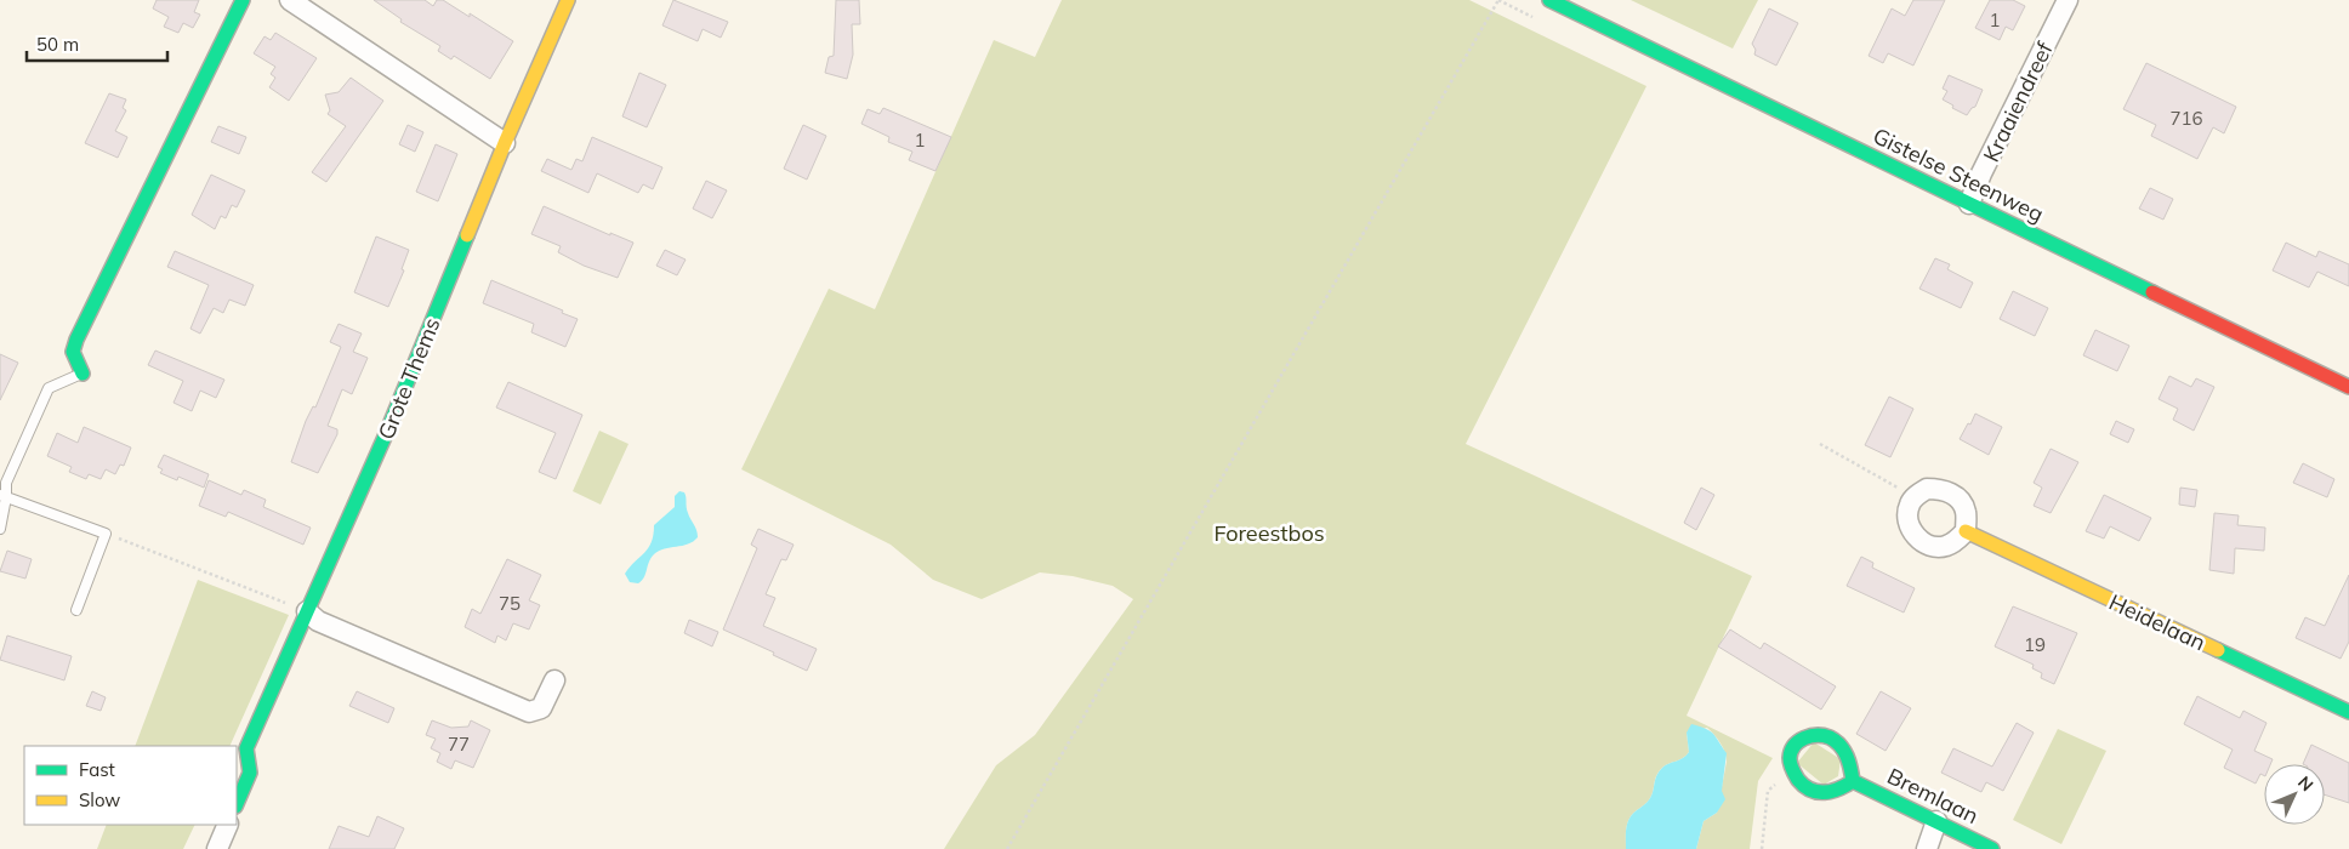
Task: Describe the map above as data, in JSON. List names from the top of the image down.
{
  "streets": {
    "street": [
      "Kraaiendreef",
      "Gistelse Steenweg",
      "Grote Thems",
      "Heidelaan",
      "Bremlaan"
    ]
  },
  "crossings": [
    ["Kraaiendreef", "Gistelse Steenweg"]
  ],
  "parks": ["Foreestbos"],
  "house_numbers": [
    "1",
    "716",
    "1",
    "75",
    "19",
    "77"
  ],
  "legend": ["Fast", "Slow"],
  "scale_bar": "50 m",
  "north": "top right"
}
